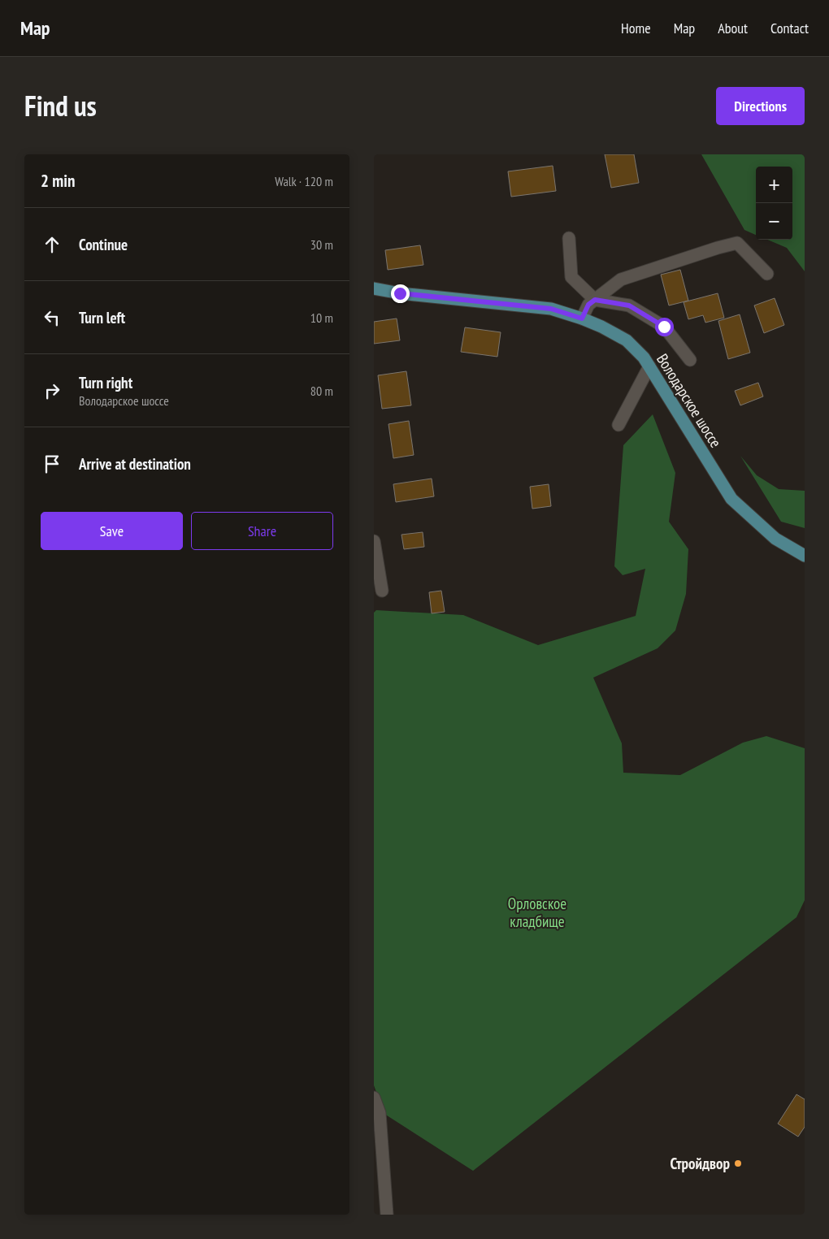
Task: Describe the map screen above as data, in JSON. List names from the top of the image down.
{
  "streets": {
    "main road": ["Володарское шоссе"]
  },
  "parks": ["Орловское кладбище"],
  "places": ["Стройдвор"],
  "page": {
    "header": "Map",
    "nav": [
      "Home",
      "Map",
      "About",
      "Contact"
    ],
    "title": "Find us",
    "buttons": [
      "Directions",
      ["Save", "Share"]
    ],
    "heading": ["2 min", "Walk · 120 m"],
    "map_buttons": ["+", "−"],
    "list": [
      ["Continue", "30 m"],
      ["Turn left", "10 m"],
      ["Turn right", "Володарское шоссе", "80 m"],
      "Arrive at destination"
    ]
  }
}
